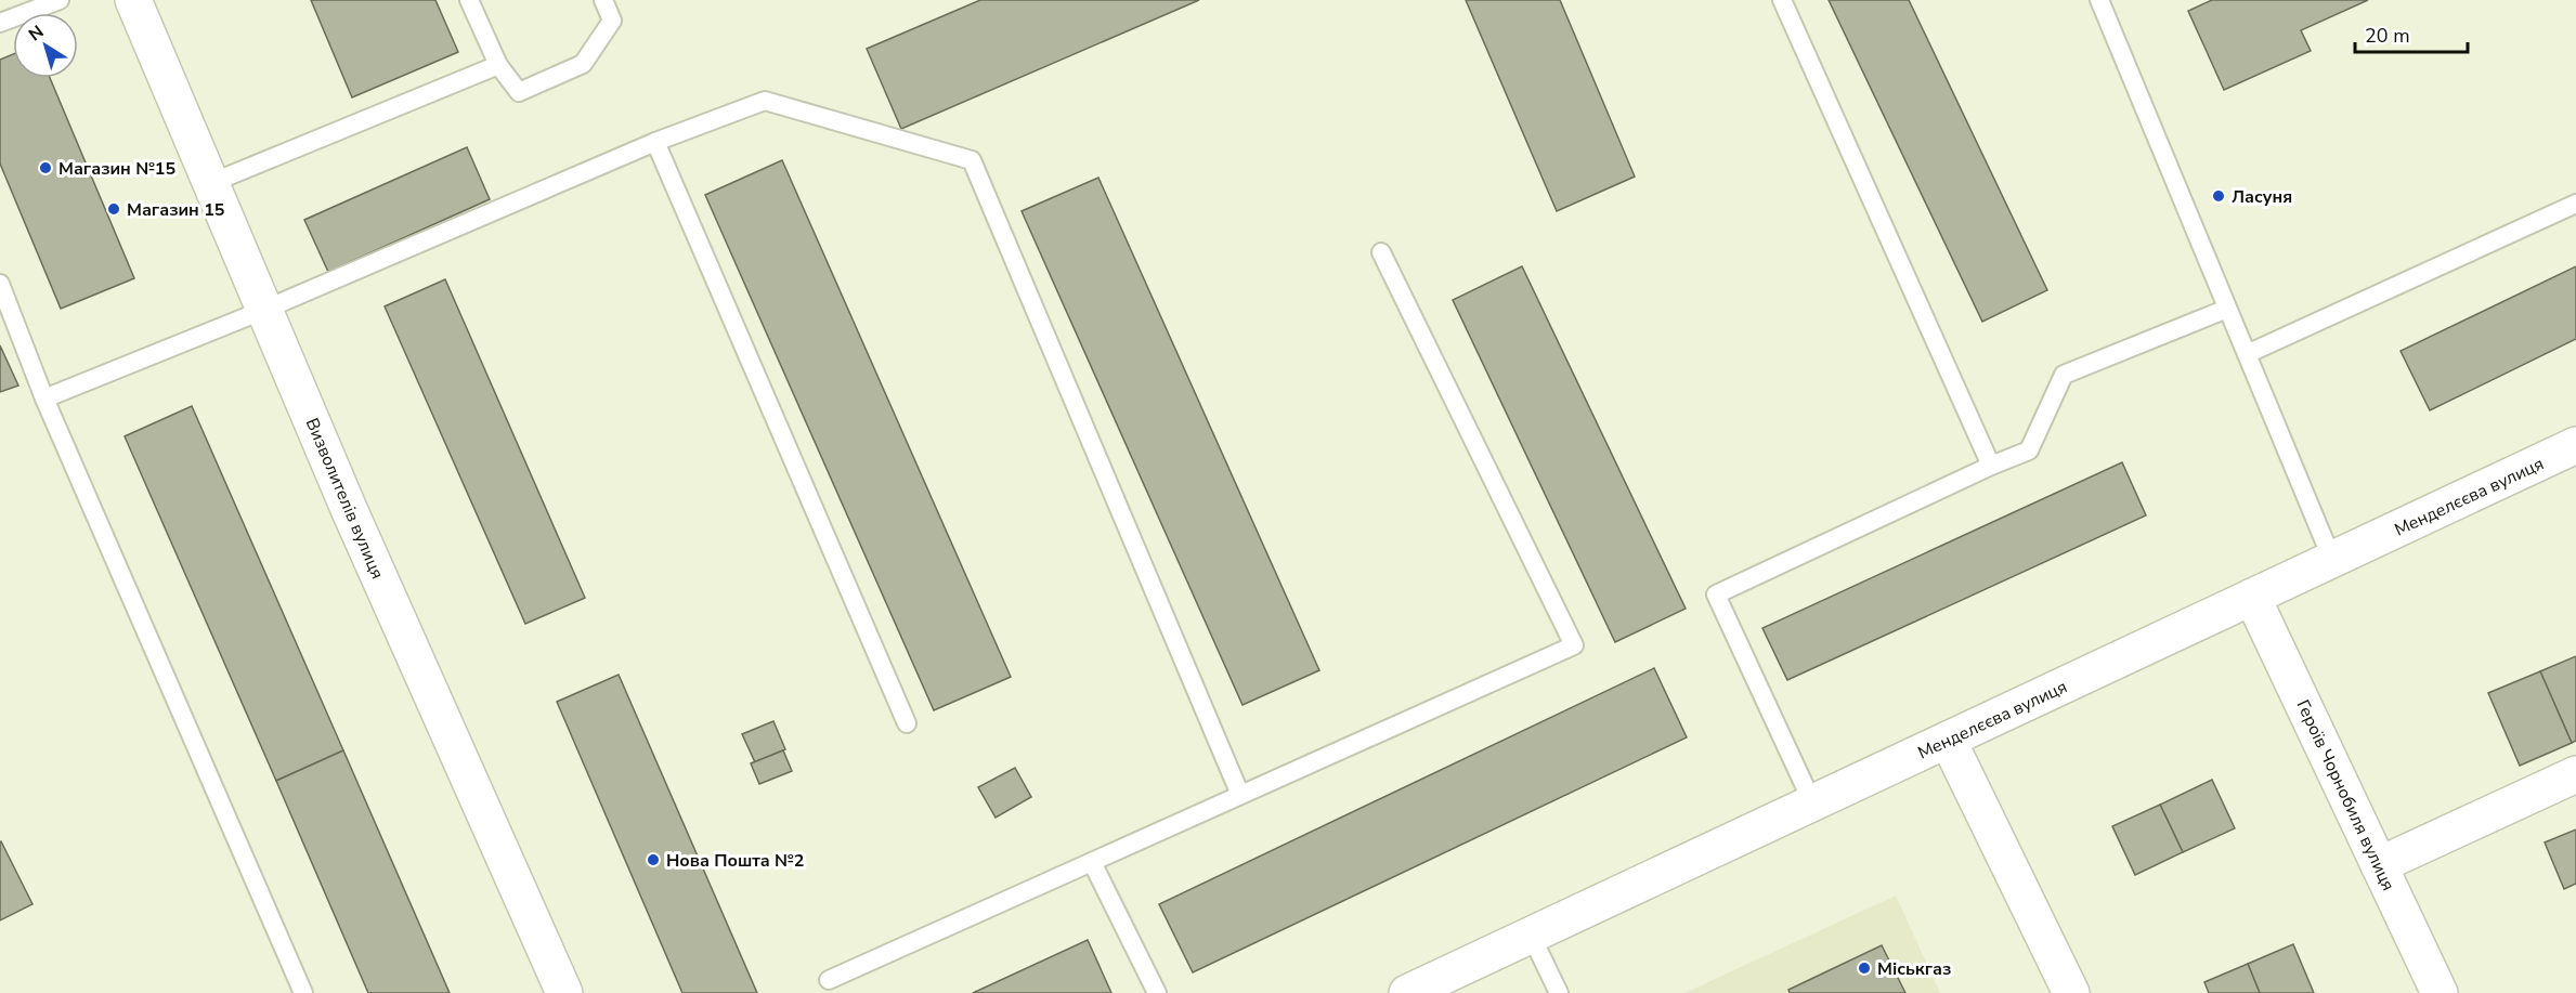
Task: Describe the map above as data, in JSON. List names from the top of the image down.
{
  "streets": {
    "street": ["Менделєєва вулиця", "Визволителів вулиця", "Героїв Чорнобиля вулиця"]
  },
  "crossings": [
    ["Менделєєва вулиця", "Героїв Чорнобиля вулиця"]
  ],
  "places": [
    "Магазин №15",
    "Ласуня",
    "Магазин 15",
    "Нова Пошта №2",
    "Міськгаз"
  ],
  "scale_bar": "20 m",
  "north": "top left"
}
